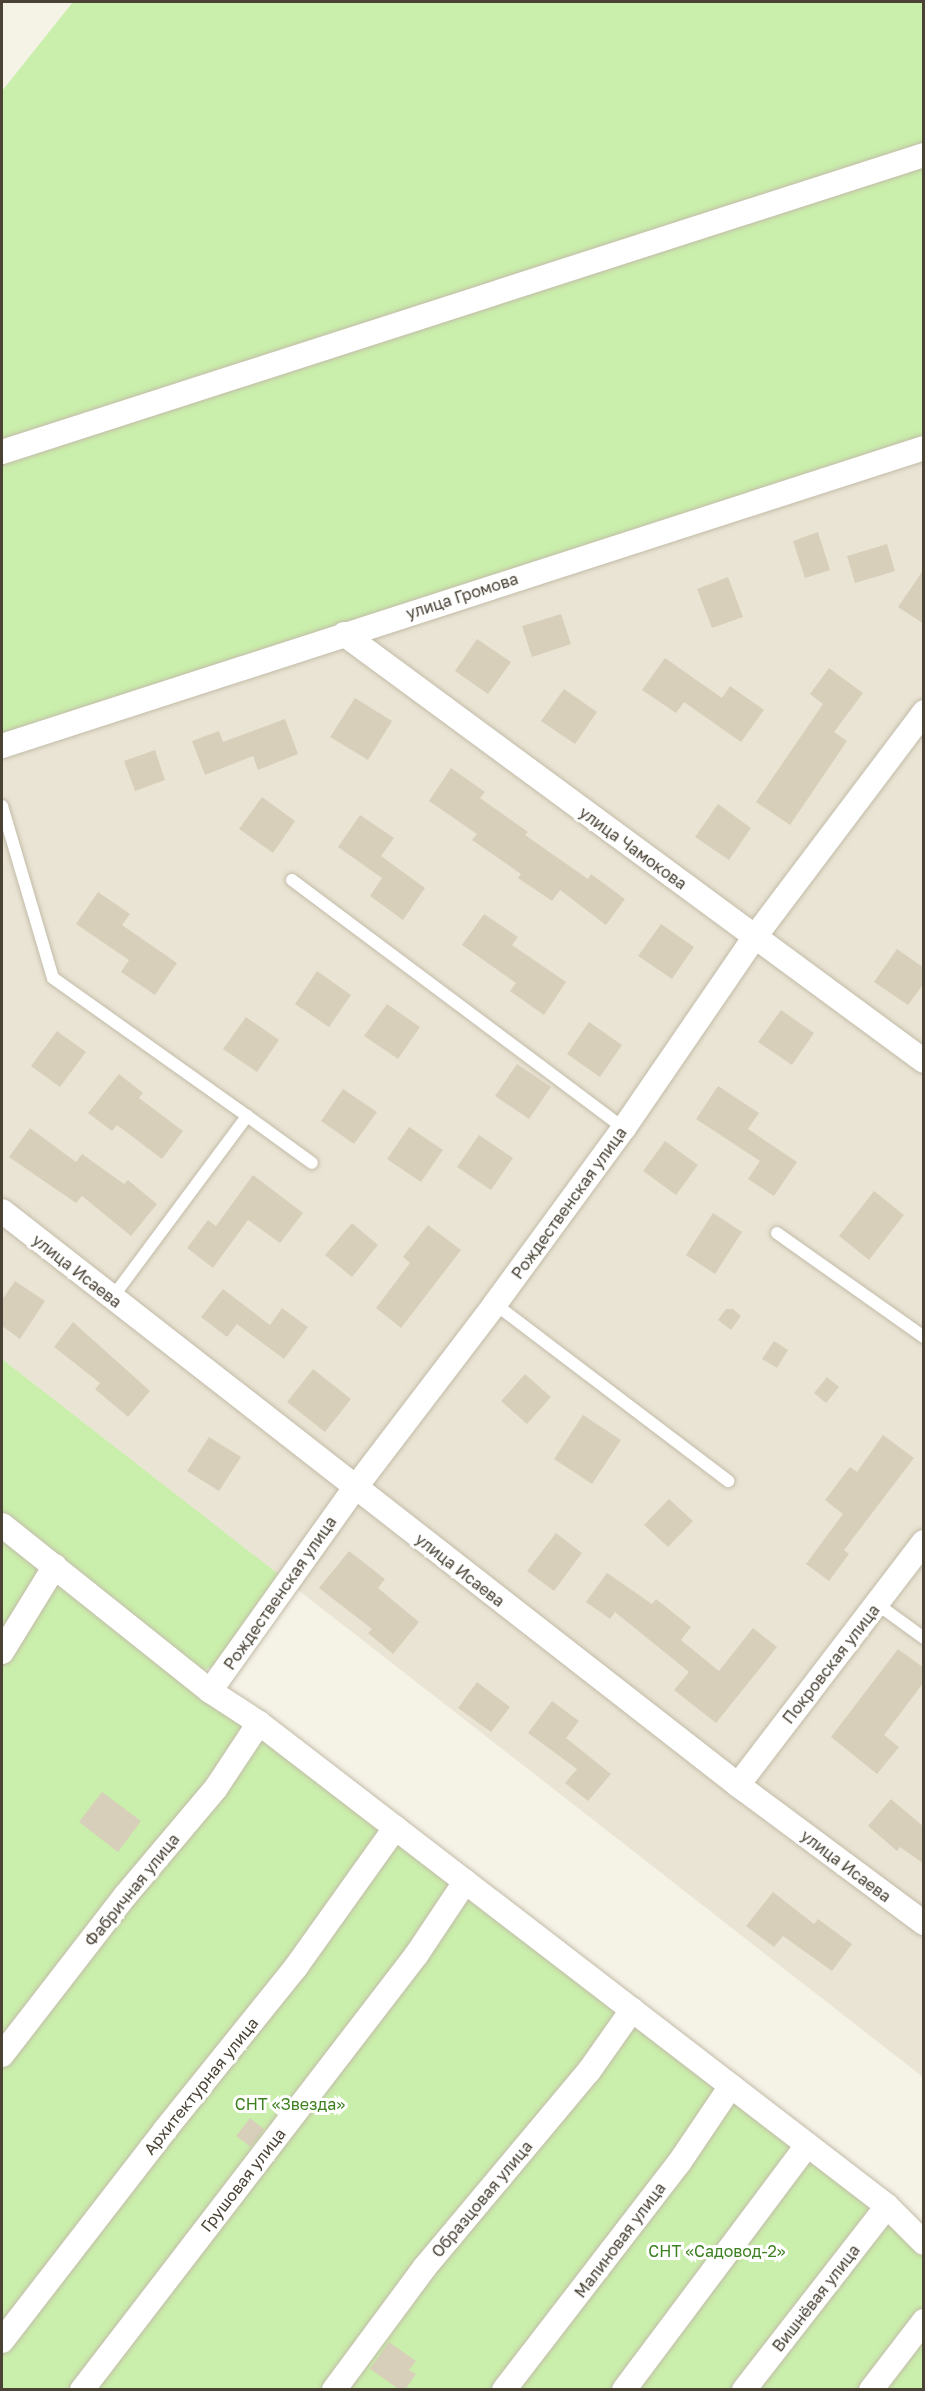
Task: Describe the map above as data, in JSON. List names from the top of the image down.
{
  "streets": {
    "street": [
      "улица Громова",
      "улица Чамокова",
      "Рождественская улица",
      "улица Исаева",
      "Покровская улица",
      "Фабричная улица",
      "Архитектурная улица",
      "Грушовая улица",
      "Образцовая улица",
      "Малиновая улица",
      "Вишнёвая улица"
    ]
  },
  "crossings": [
    ["улица Громова", "улица Чамокова"],
    ["улица Чамокова", "Рождественская улица"],
    ["Рождественская улица", "улица Исаева"],
    ["улица Исаева", "Покровская улица"]
  ],
  "parks": ["СНТ «Звезда»", "СНТ «Садовод-2»"]
}
